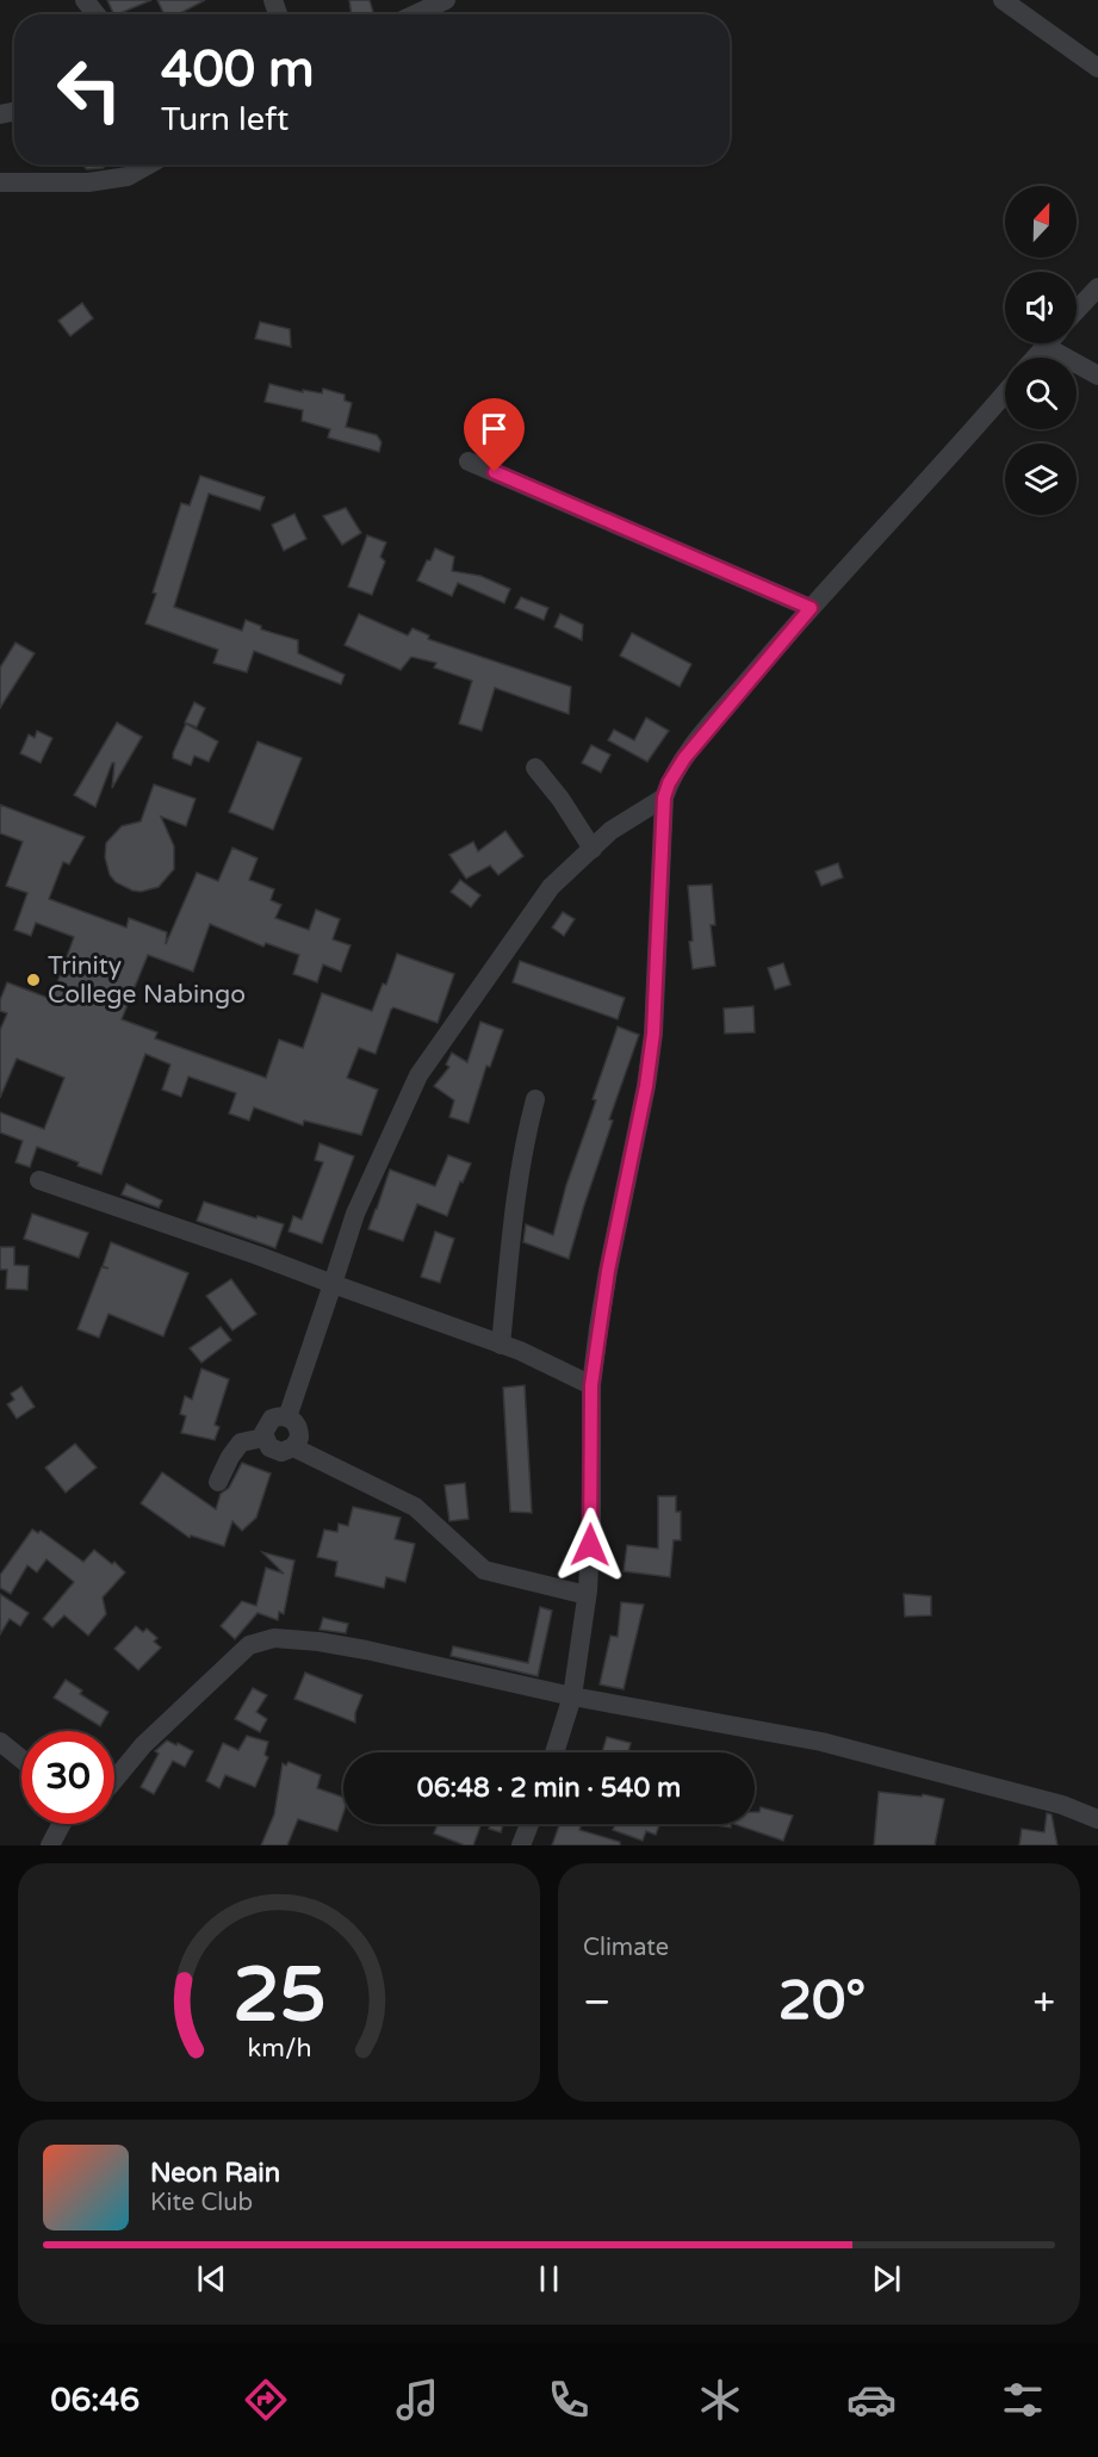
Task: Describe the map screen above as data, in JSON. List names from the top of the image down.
{
  "places": ["Trinity College Nabingo"],
  "north": "top",
  "page": {
    "turn": ["400 m", "Turn left"],
    "limit": "30",
    "trip": "06:48 · 2 min · 540 m",
    "tile": "Climate",
    "heat": ["−", "20°", "+"],
    "song": ["Neon Rain", "Kite Club"],
    "tabs": "06:46",
    "gauge": ["25", "km/h"]
  }
}
